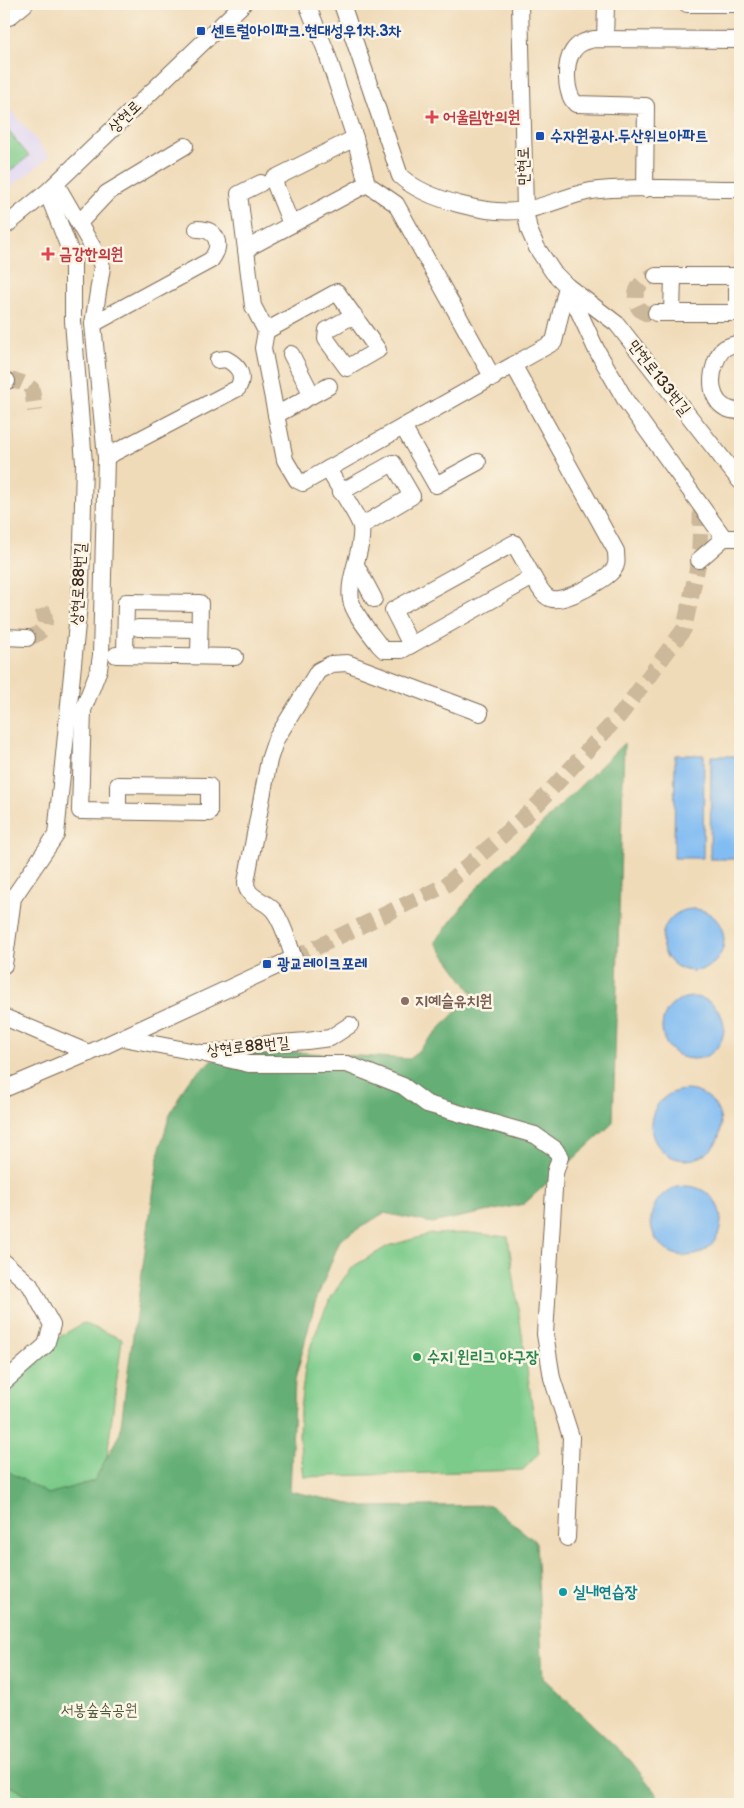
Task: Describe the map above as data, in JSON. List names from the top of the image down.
{
  "streets": {
    "street": [
      "상현로",
      "만현로",
      "만현로133번길",
      "상현로88번길"
    ]
  },
  "crossings": [
    ["상현로", "상현로88번길"],
    ["만현로", "만현로133번길"]
  ],
  "parks": ["서봉숲속공원"],
  "places": {
    "transit": ["센트럴아이파크.현대성우1차.3차", "수자원공사.두산위브아파트", "광교레이크포레"],
    "health": ["어울림한의원", "금강한의원"],
    "other": ["지예슬유치원", "수지 윈리그 야구장", "실내연습장"]
  }
}
